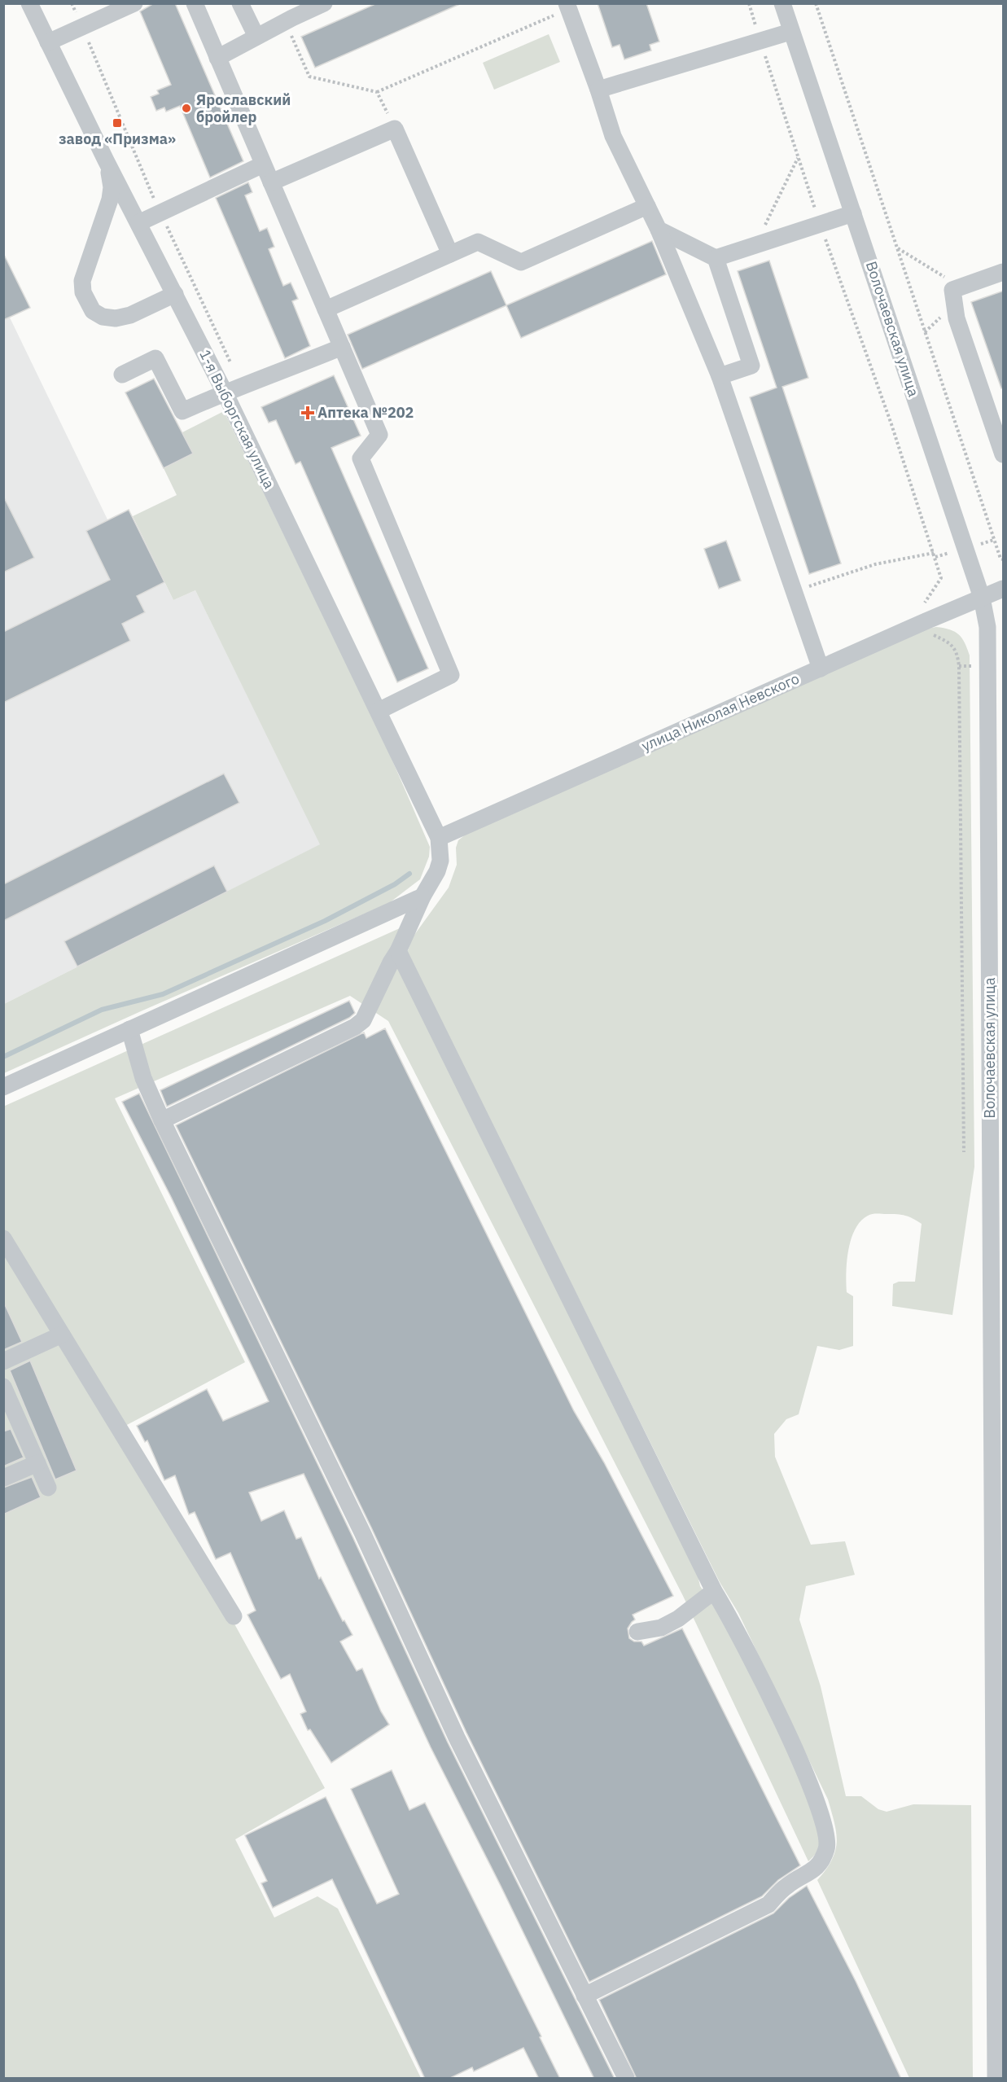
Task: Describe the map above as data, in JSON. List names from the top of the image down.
{
  "streets": {
    "street": ["Волочаевская улица", "1-я Выборгская улица", "улица Николая Невского"]
  },
  "crossings": [
    ["Волочаевская улица", "улица Николая Невского"],
    ["1-я Выборгская улица", "улица Николая Невского"]
  ],
  "places": {
    "other": ["Ярославский бройлер"],
    "transit": ["завод «Призма»"],
    "health": ["Аптека №202"]
  }
}
